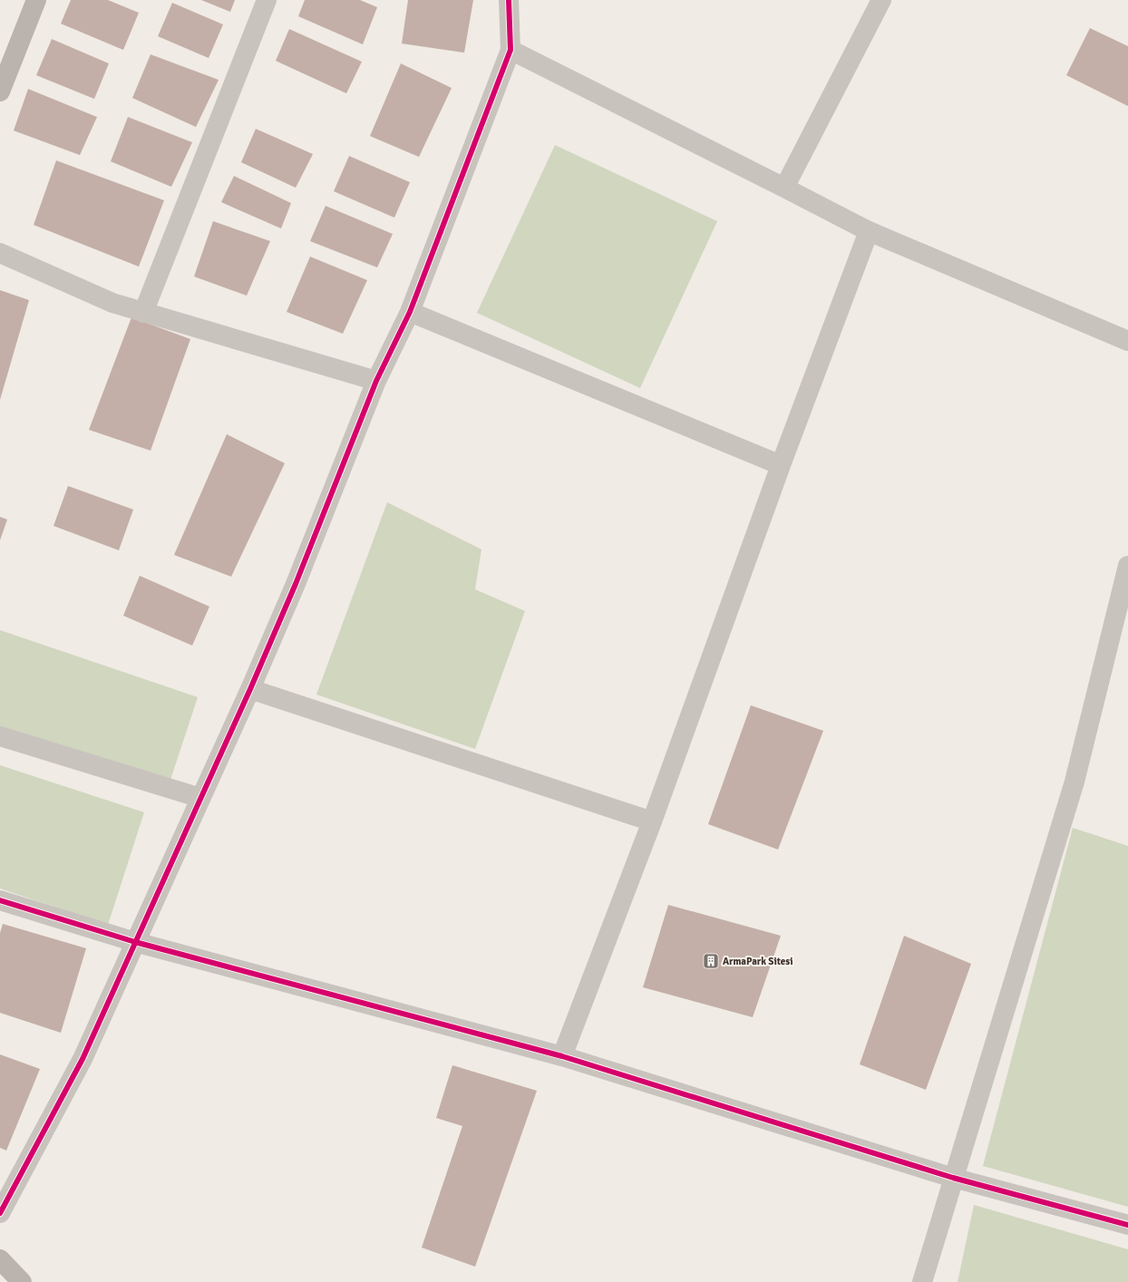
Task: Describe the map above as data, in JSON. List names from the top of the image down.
{
  "places": {
    "building": ["ArmaPark Sitesi"]
  }
}
